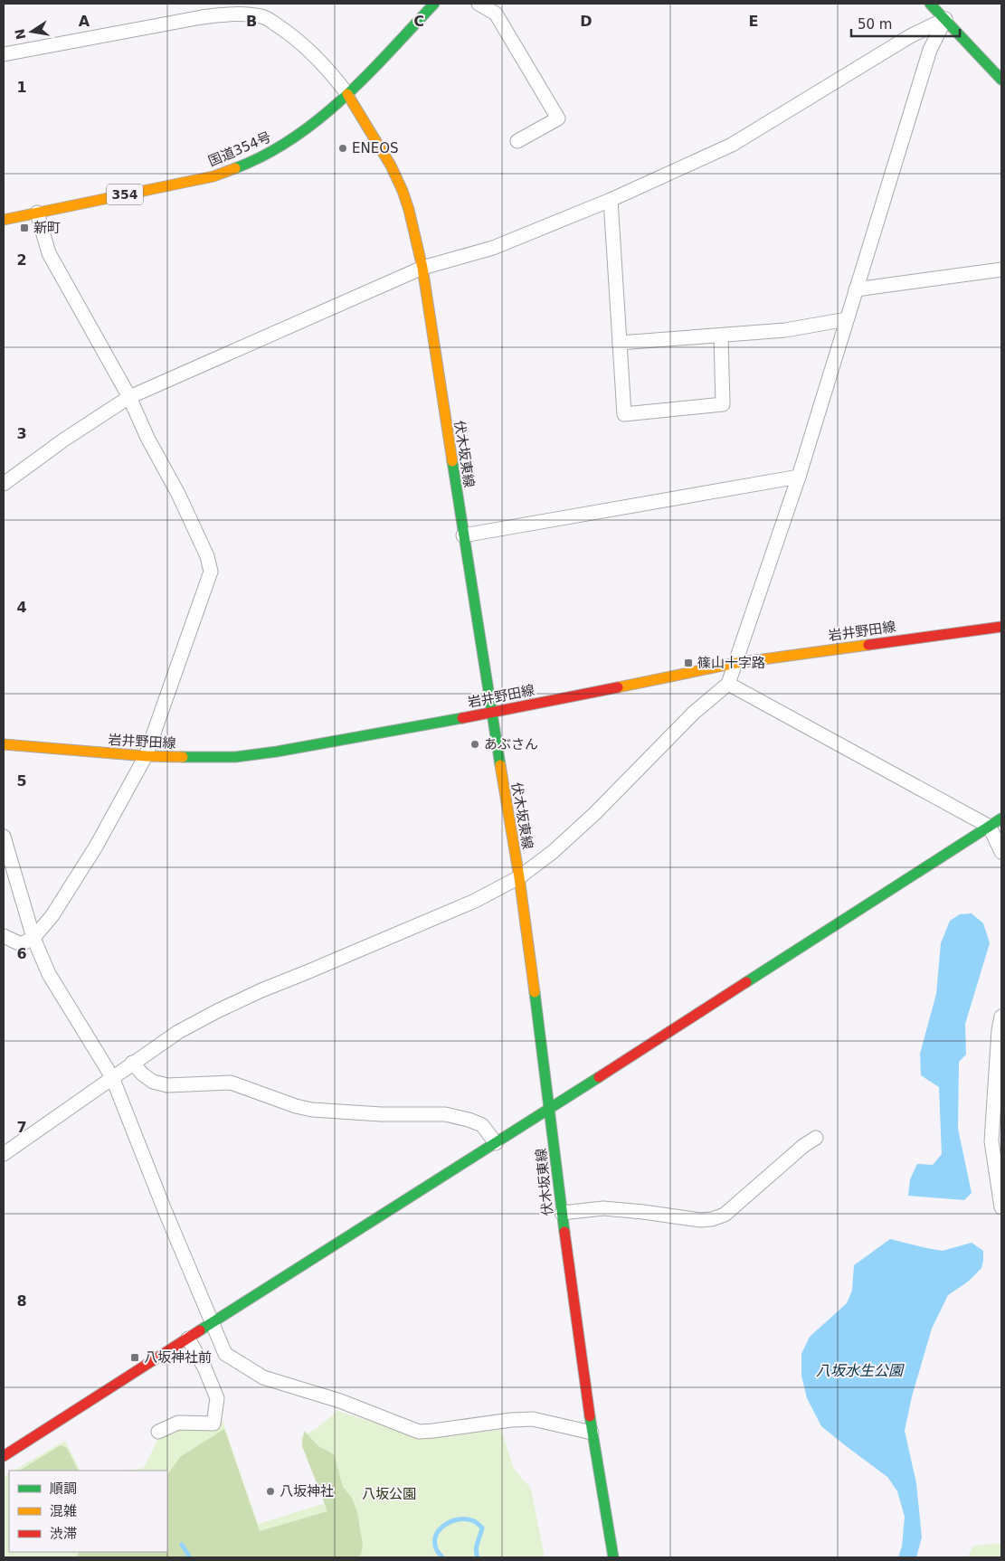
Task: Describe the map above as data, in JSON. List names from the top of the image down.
{
  "streets": {
    "main road": [
      "国道354号",
      "354",
      "伏木坂東線",
      "岩井野田線"
    ]
  },
  "crossings": [
    ["国道354号", "伏木坂東線"],
    ["伏木坂東線", "岩井野田線"]
  ],
  "water": ["八坂水生公園"],
  "parks": ["八坂公園"],
  "places": {
    "other": ["ENEOS", "あぶさん", "八坂神社"],
    "transit": ["新町", "篠山十字路", "八坂神社前"]
  },
  "legend": ["順調", "混雑", "渋滞"],
  "scale_bar": "50 m",
  "north": "left",
  "grid": {
    "columns": [
      "A",
      "B",
      "C",
      "D",
      "E"
    ],
    "rows": [
      "1",
      "2",
      "3",
      "4",
      "5",
      "6",
      "7",
      "8"
    ]
  }
}
